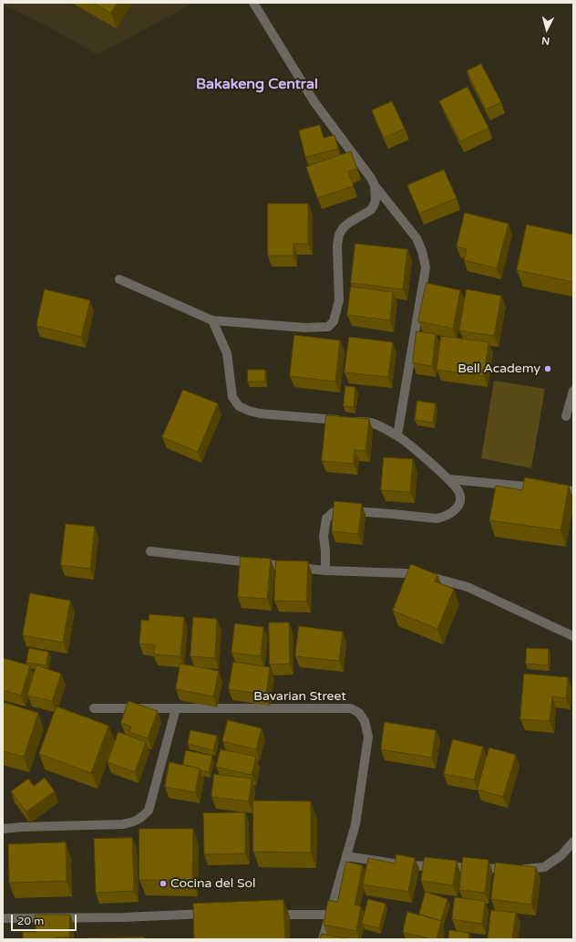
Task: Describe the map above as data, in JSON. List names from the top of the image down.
{
  "streets": {
    "street": ["Bavarian Street"]
  },
  "districts": ["Bakakeng Central"],
  "places": ["Bell Academy", "Cocina del Sol"],
  "scale_bar": "20 m",
  "north": "bottom"
}
